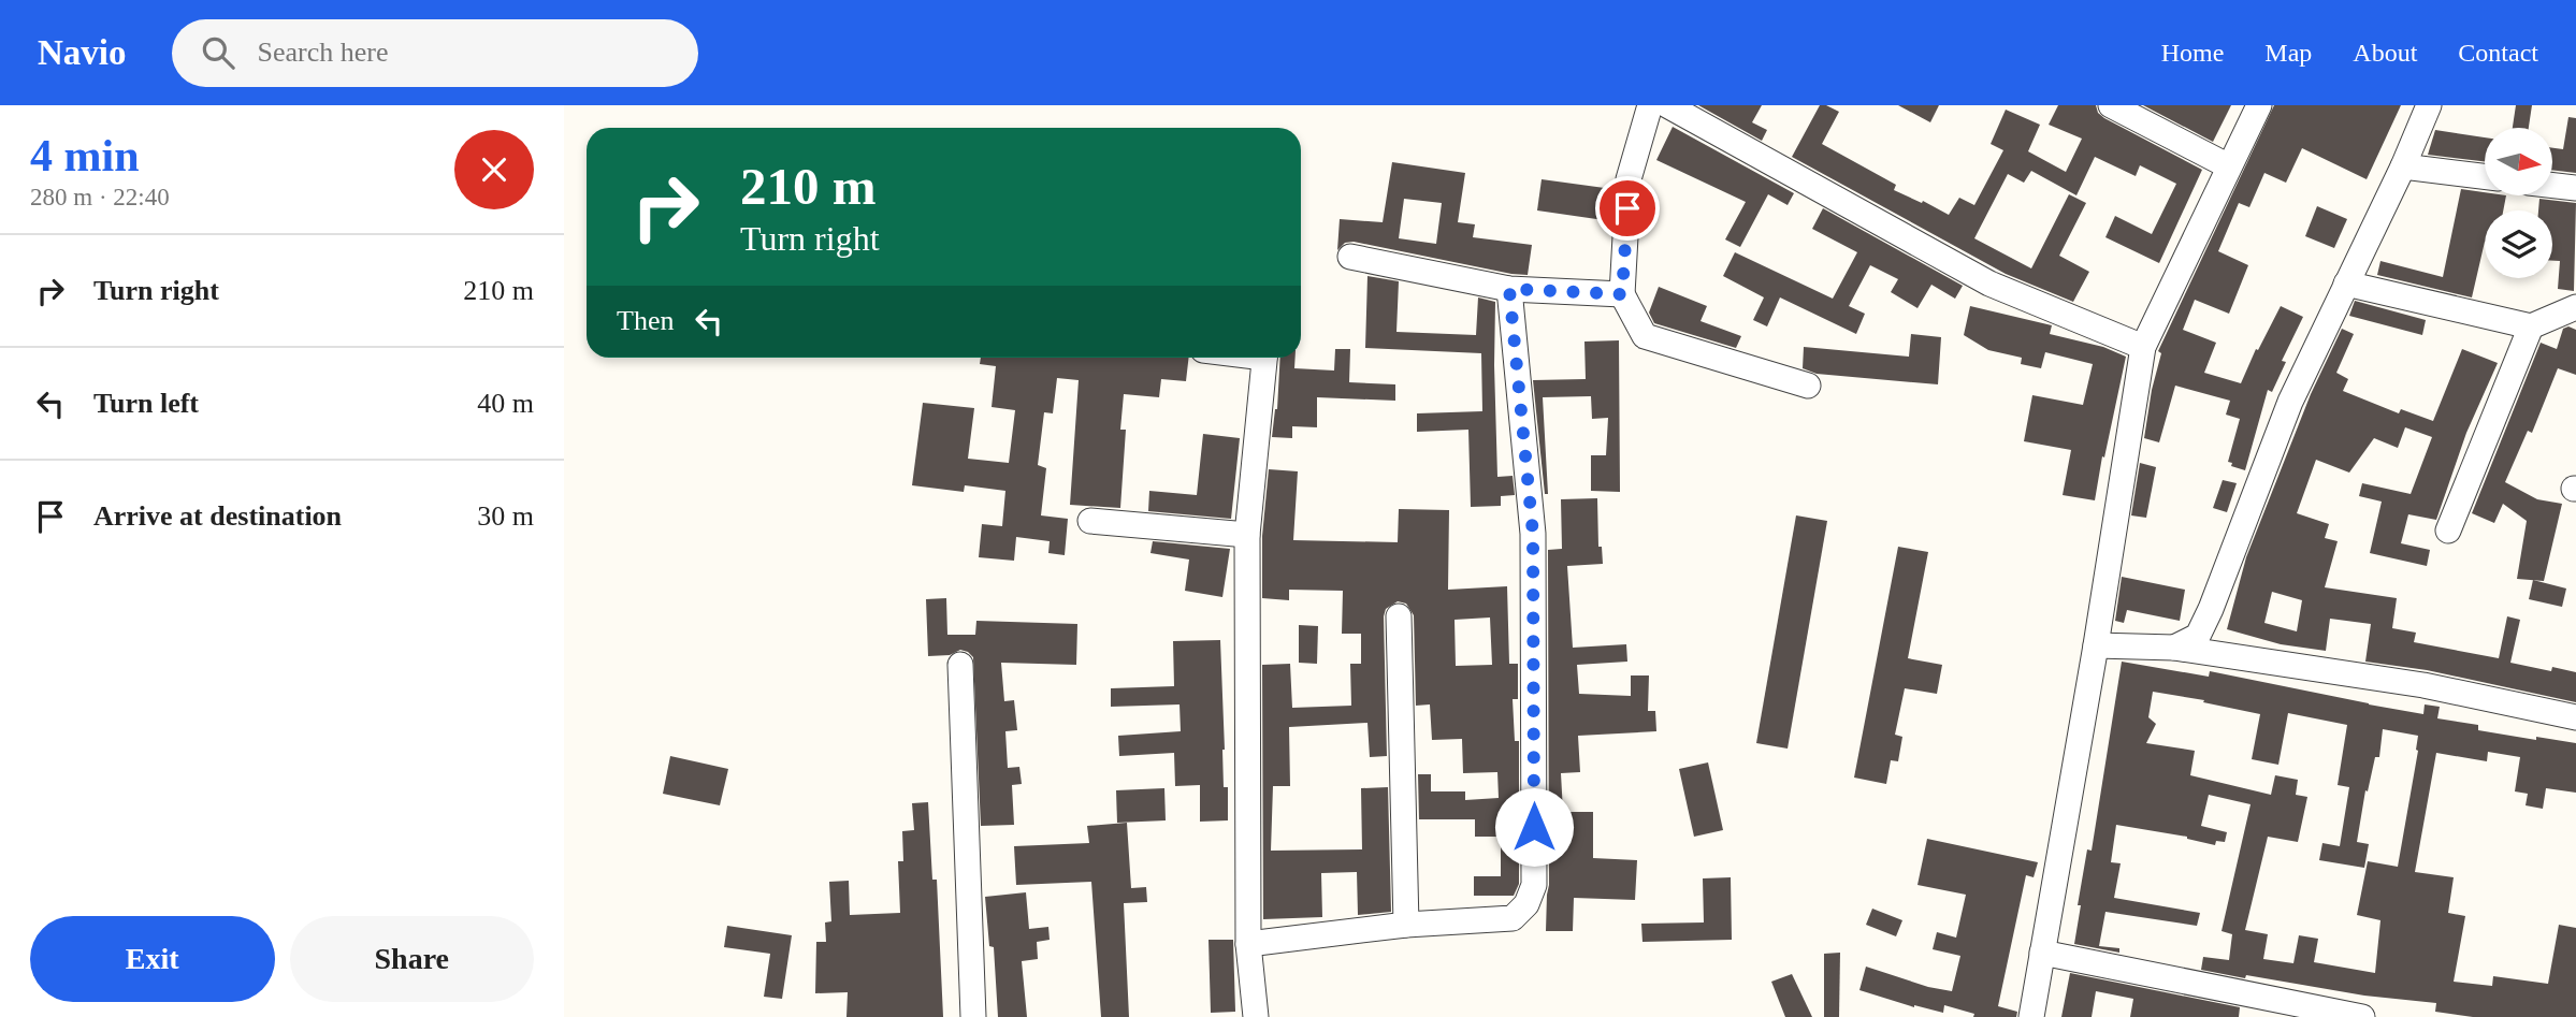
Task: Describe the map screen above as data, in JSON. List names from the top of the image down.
{
  "north": "right",
  "page": {
    "header": "Navio",
    "search": "Search here",
    "nav": [
      "Home",
      "Map",
      "About",
      "Contact"
    ],
    "heading": ["4 min", "280 m · 22:40"],
    "turn": ["210 m", "Turn right"],
    "list": [
      {
        "name": "Turn right",
        "value": "210 m"
      },
      {
        "name": "Turn left",
        "value": "40 m"
      },
      {
        "name": "Arrive at destination",
        "value": "30 m"
      }
    ],
    "then": "Then",
    "buttons": ["Exit", "Share"]
  }
}
